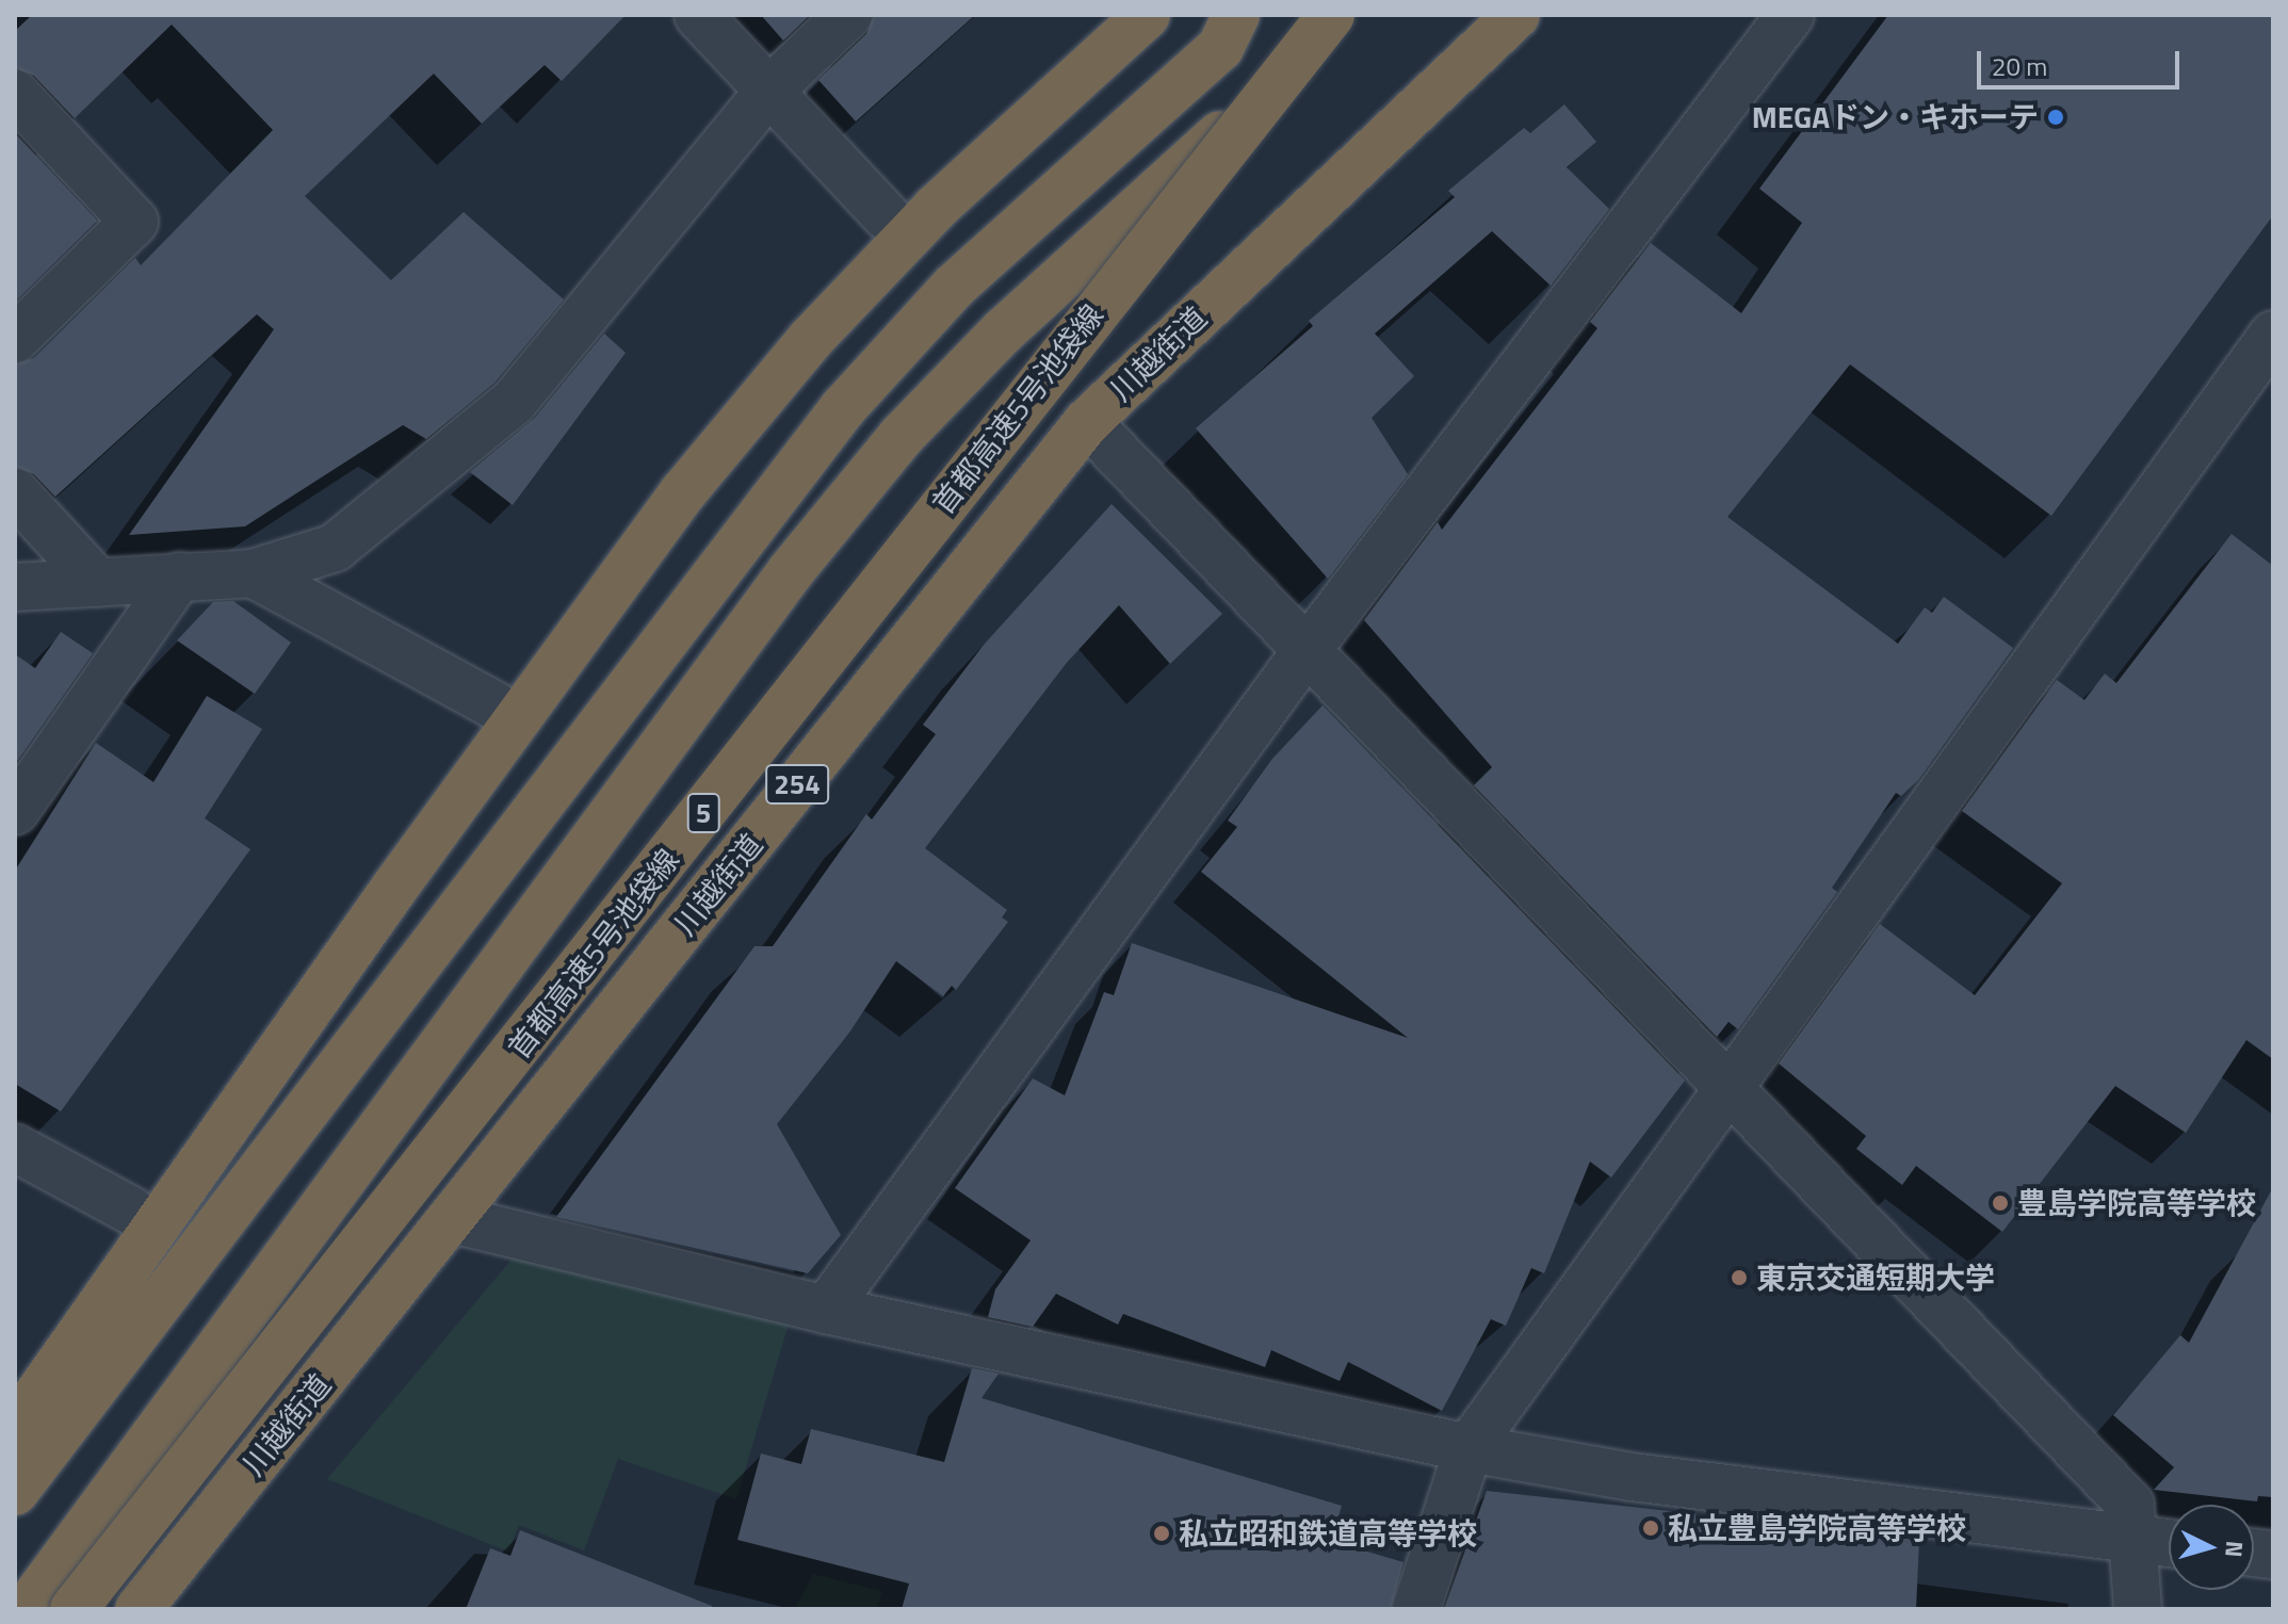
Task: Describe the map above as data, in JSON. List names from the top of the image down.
{
  "streets": {
    "highway": [
      "川越街道",
      "首都高速5号池袋線",
      "254",
      "5"
    ]
  },
  "places": [
    "MEGAドン・キホーテ",
    "豊島学院高等学校",
    "東京交通短期大学",
    "私立豊島学院高等学校",
    "私立昭和鉄道高等学校"
  ],
  "scale_bar": "20 m",
  "north": "right"
}
